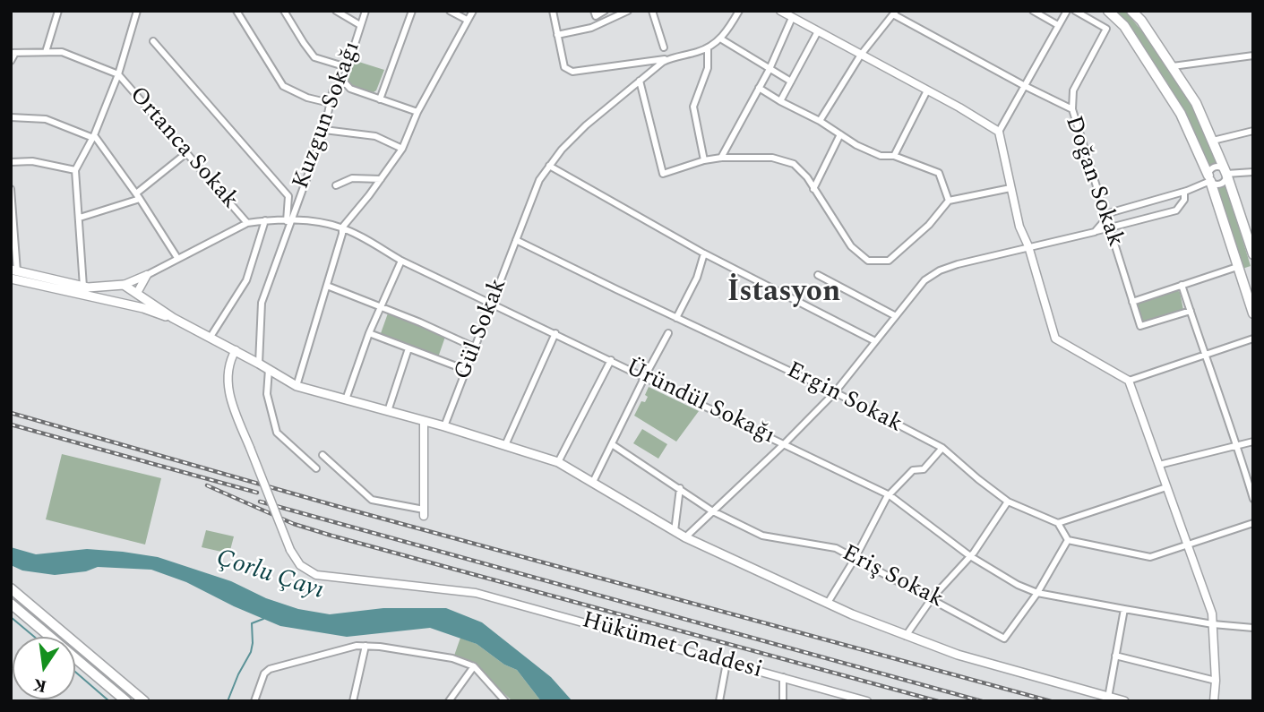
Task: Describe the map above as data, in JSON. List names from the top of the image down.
{
  "streets": {
    "street": [
      "Kuzgun Sokağı",
      "Ortanca Sokak",
      "Doğan Sokak",
      "Gül Sokak",
      "Ergin Sokak",
      "Üründül Sokağı",
      "Eriş Sokak",
      "Hükümet Caddesi"
    ]
  },
  "crossings": [
    ["Kuzgun Sokağı", "Üründül Sokağı"],
    ["Ortanca Sokak", "Üründül Sokağı"],
    ["Gül Sokak", "Ergin Sokak"],
    ["Gül Sokak", "Üründül Sokağı"],
    ["Üründül Sokağı", "Eriş Sokak"]
  ],
  "districts": ["İstasyon"],
  "water": ["Çorlu Çayı"],
  "north": "bottom"
}
